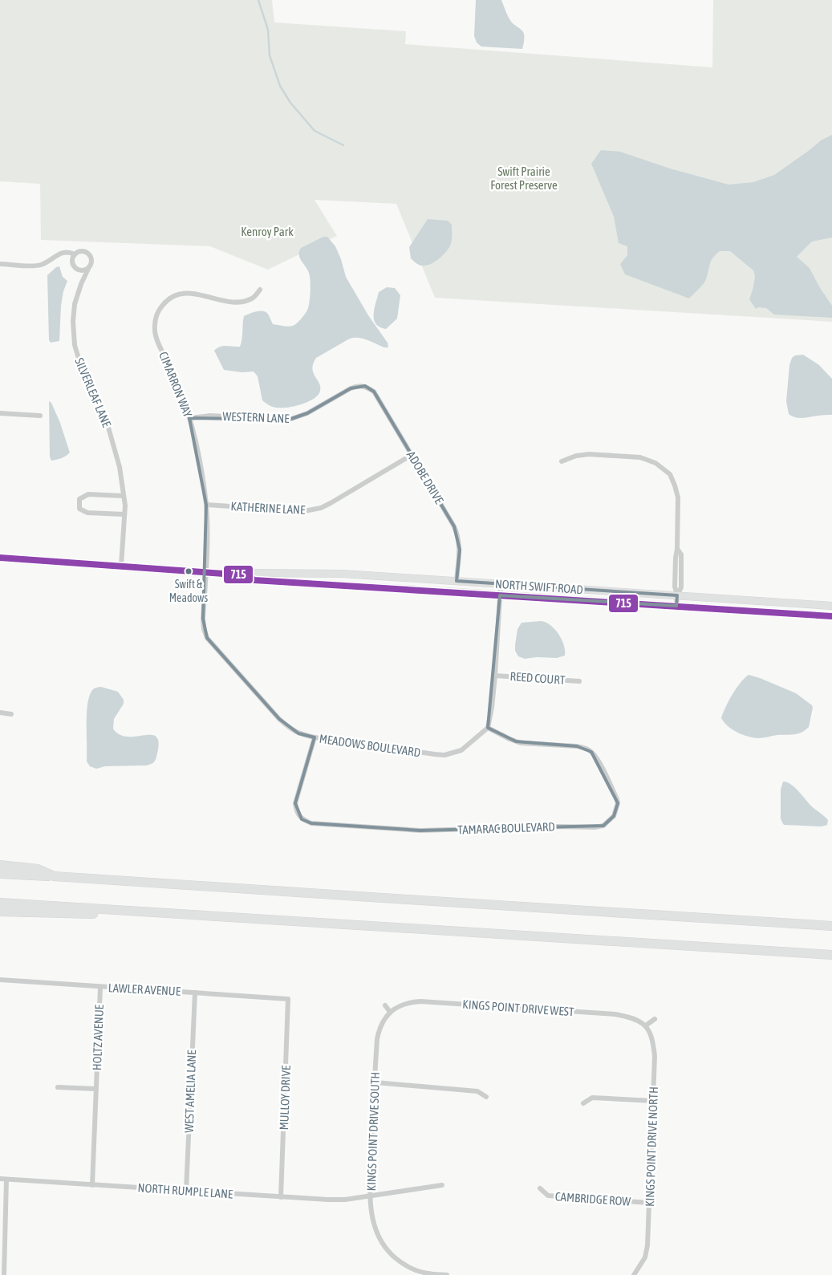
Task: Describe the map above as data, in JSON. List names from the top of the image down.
{
  "streets": {
    "street": [
      "CIMARRON WAY",
      "SILVERLEAF LANE",
      "WESTERN LANE",
      "ADOBE DRIVE",
      "KATHERINE LANE",
      "NORTH SWIFT ROAD",
      "REED COURT",
      "MEADOWS BOULEVARD",
      "TAMARAC BOULEVARD",
      "LAWLER AVENUE",
      "KINGS POINT DRIVE WEST",
      "HOLTZ AVENUE",
      "WEST AMELIA LANE",
      "MULLOY DRIVE",
      "KINGS POINT DRIVE SOUTH",
      "KINGS POINT DRIVE NORTH",
      "NORTH RUMPLE LANE",
      "CAMBRIDGE ROW"
    ]
  },
  "crossings": [
    ["CIMARRON WAY", "WESTERN LANE"],
    ["CIMARRON WAY", "KATHERINE LANE"],
    ["CIMARRON WAY", "NORTH SWIFT ROAD"],
    ["CIMARRON WAY", "MEADOWS BOULEVARD"],
    ["SILVERLEAF LANE", "NORTH SWIFT ROAD"],
    ["WESTERN LANE", "ADOBE DRIVE"],
    ["ADOBE DRIVE", "KATHERINE LANE"],
    ["ADOBE DRIVE", "NORTH SWIFT ROAD"],
    ["NORTH SWIFT ROAD", "MEADOWS BOULEVARD"],
    ["MEADOWS BOULEVARD", "TAMARAC BOULEVARD"],
    ["LAWLER AVENUE", "HOLTZ AVENUE"],
    ["LAWLER AVENUE", "WEST AMELIA LANE"],
    ["LAWLER AVENUE", "MULLOY DRIVE"],
    ["KINGS POINT DRIVE WEST", "KINGS POINT DRIVE SOUTH"],
    ["KINGS POINT DRIVE WEST", "KINGS POINT DRIVE NORTH"],
    ["HOLTZ AVENUE", "NORTH RUMPLE LANE"],
    ["WEST AMELIA LANE", "NORTH RUMPLE LANE"],
    ["MULLOY DRIVE", "NORTH RUMPLE LANE"],
    ["KINGS POINT DRIVE SOUTH", "NORTH RUMPLE LANE"],
    ["KINGS POINT DRIVE NORTH", "CAMBRIDGE ROW"]
  ],
  "parks": ["Swift Prairie Forest Preserve", "Kenroy Park"],
  "places": ["Swift & Meadows"],
  "lines": ["transit line 715"]
}
